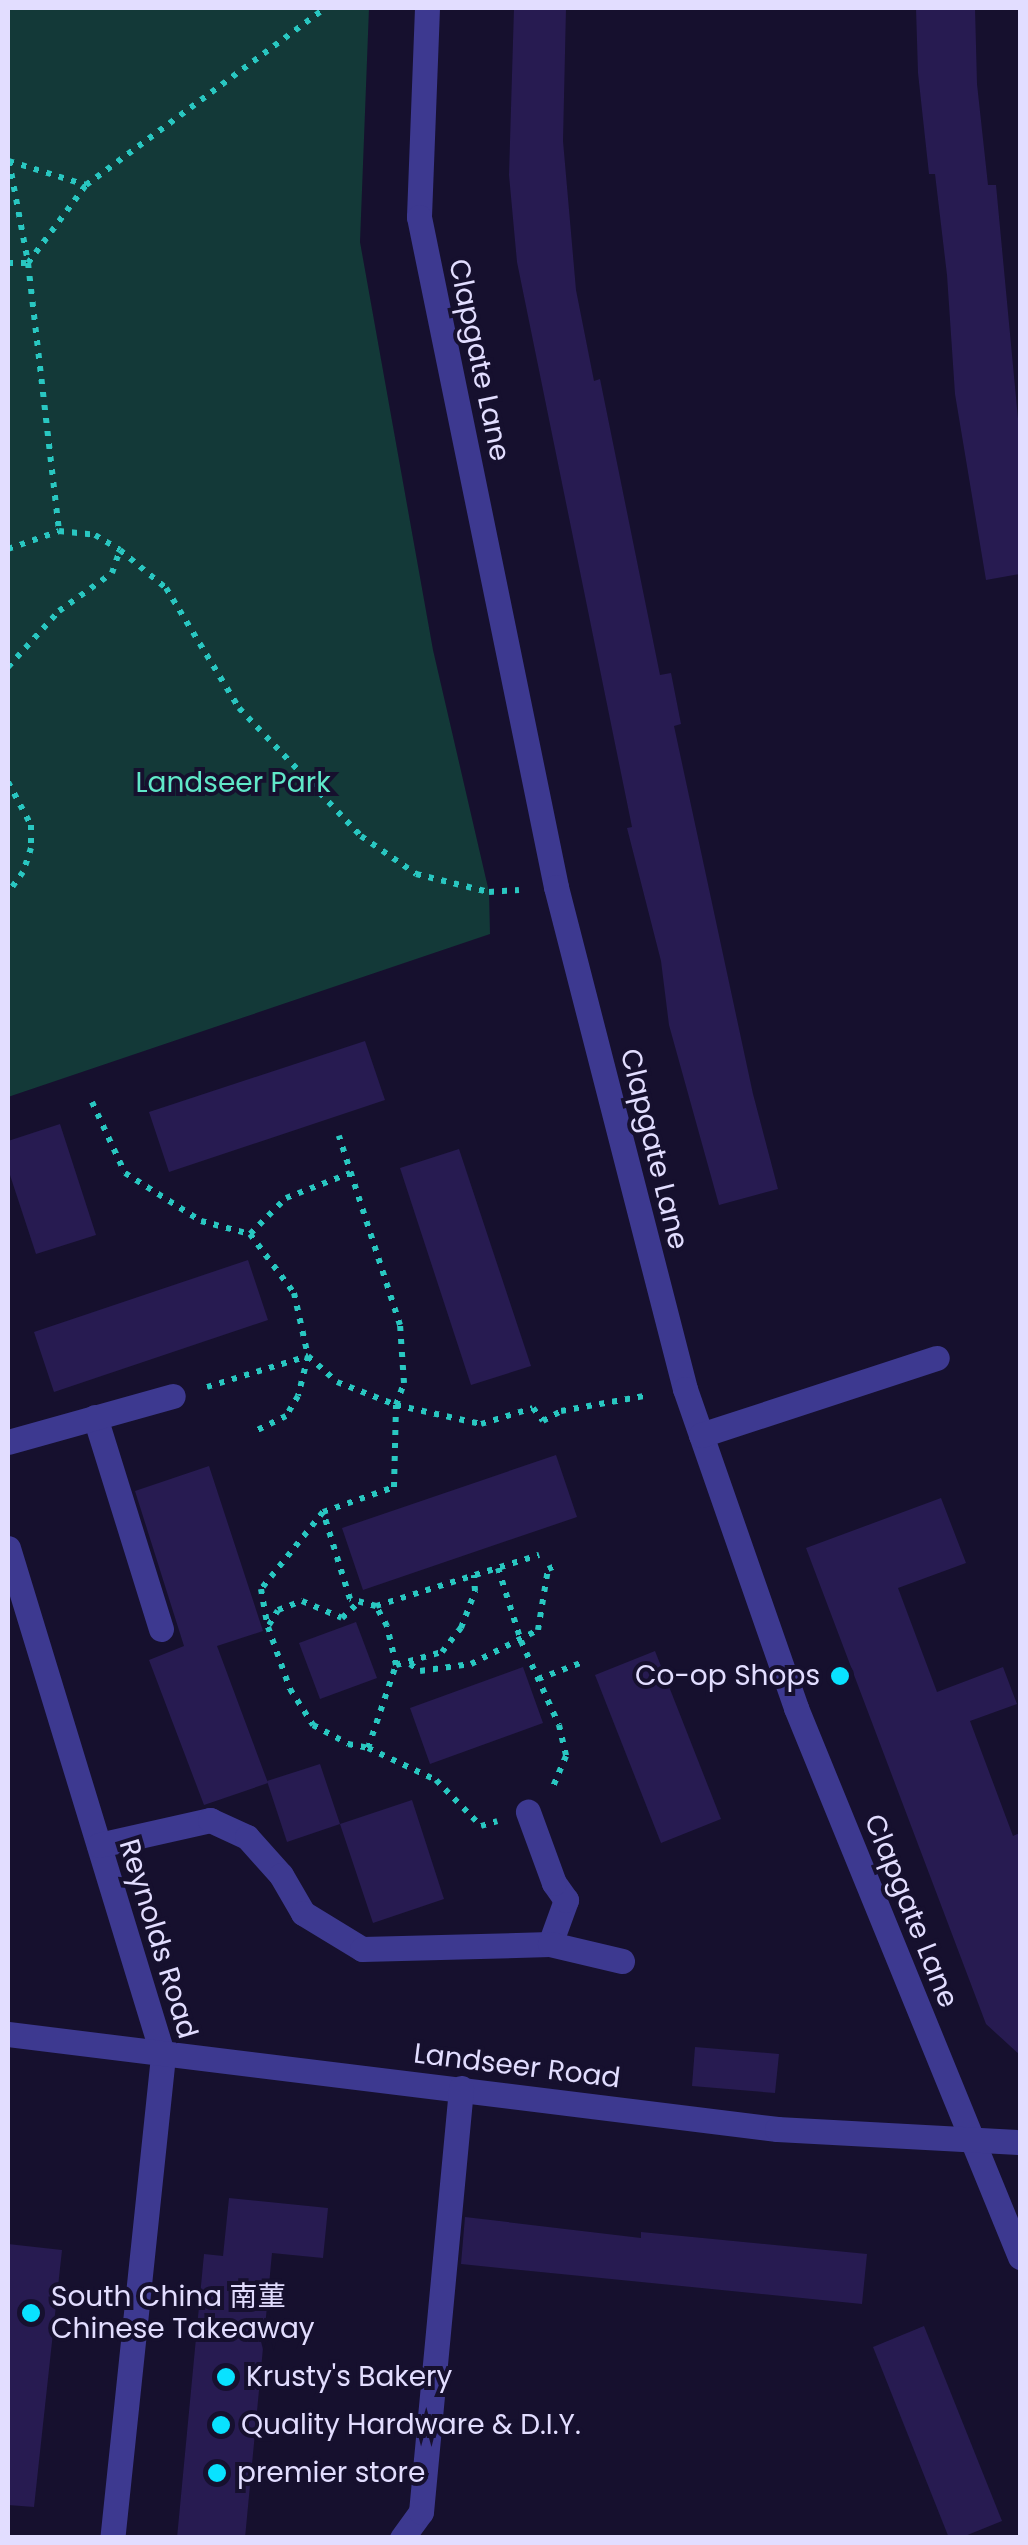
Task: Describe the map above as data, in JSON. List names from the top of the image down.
{
  "streets": {
    "street": ["Clapgate Lane", "Reynolds Road", "Landseer Road"]
  },
  "crossings": [
    ["Clapgate Lane", "Landseer Road"],
    ["Reynolds Road", "Landseer Road"]
  ],
  "parks": ["Landseer Park"],
  "places": [
    "Co-op Shops",
    "South China 南菫 Chinese Takeaway",
    "Krusty's Bakery",
    "Quality Hardware & D.I.Y.",
    "premier store"
  ]
}
